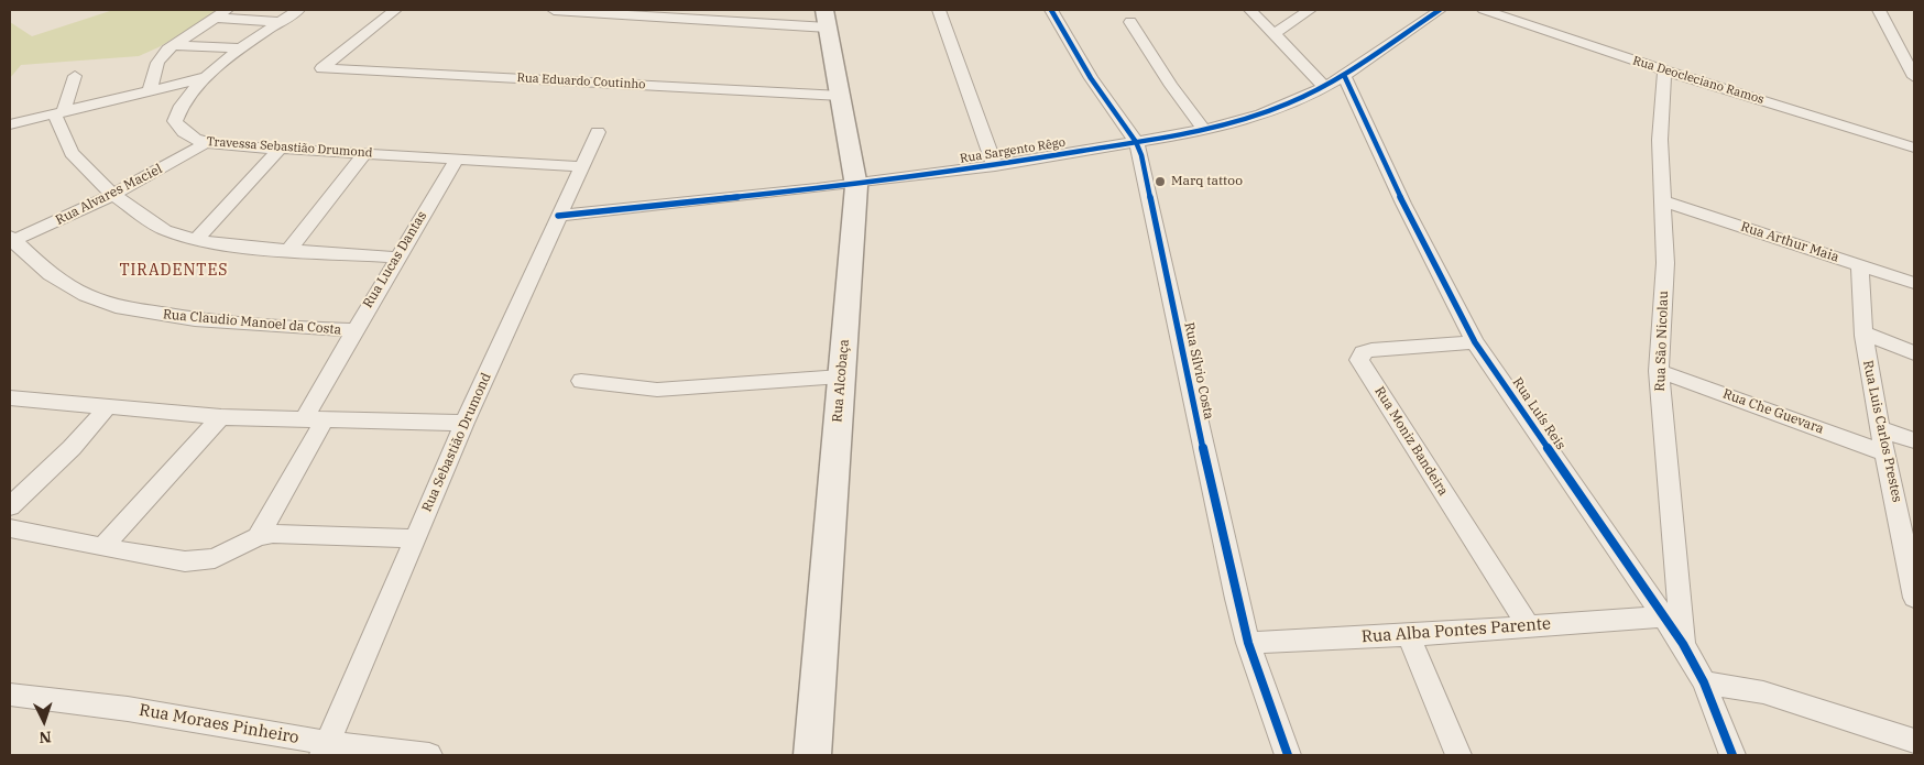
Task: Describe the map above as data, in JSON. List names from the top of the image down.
{
  "streets": {
    "main road": ["Rua Alcobaça"],
    "street": [
      "Rua Deocleciano Ramos",
      "Rua Eduardo Coutinho",
      "Travessa Sebastião Drumond",
      "Rua Sargento Rêgo",
      "Rua Alvares Maciel",
      "Rua Arthur Maia",
      "Rua Lucas Dantas",
      "Rua Claudio Manoel da Costa",
      "Rua São Nicolau",
      "Rua Sílvio Costa",
      "Rua Che Guevara",
      "Rua Luís Reis",
      "Rua Luis Carlos Prestes",
      "Rua Moniz Bandeira",
      "Rua Sebastião Drumond",
      "Rua Alba Pontes Parente",
      "Rua Moraes Pinheiro"
    ]
  },
  "crossings": [
    ["Rua Deocleciano Ramos", "Rua São Nicolau"],
    ["Rua Eduardo Coutinho", "Rua Alcobaça"],
    ["Travessa Sebastião Drumond", "Rua Alvares Maciel"],
    ["Travessa Sebastião Drumond", "Rua Lucas Dantas"],
    ["Travessa Sebastião Drumond", "Rua Sebastião Drumond"],
    ["Rua Sargento Rêgo", "Rua Sílvio Costa"],
    ["Rua Sargento Rêgo", "Rua Alcobaça"],
    ["Rua Sargento Rêgo", "Rua Luís Reis"],
    ["Rua Sargento Rêgo", "Rua Sebastião Drumond"],
    ["Rua Alvares Maciel", "Rua Claudio Manoel da Costa"],
    ["Rua Arthur Maia", "Rua São Nicolau"],
    ["Rua Arthur Maia", "Rua Luis Carlos Prestes"],
    ["Rua Lucas Dantas", "Rua Claudio Manoel da Costa"],
    ["Rua São Nicolau", "Rua Che Guevara"],
    ["Rua São Nicolau", "Rua Luís Reis"],
    ["Rua Sílvio Costa", "Rua Alba Pontes Parente"],
    ["Rua Che Guevara", "Rua Luis Carlos Prestes"],
    ["Rua Luís Reis", "Rua Moniz Bandeira"],
    ["Rua Luís Reis", "Rua Alba Pontes Parente"],
    ["Rua Moniz Bandeira", "Rua Alba Pontes Parente"],
    ["Rua Sebastião Drumond", "Rua Moraes Pinheiro"]
  ],
  "districts": ["TIRADENTES"],
  "places": ["Marq tattoo"],
  "north": "bottom"
}
